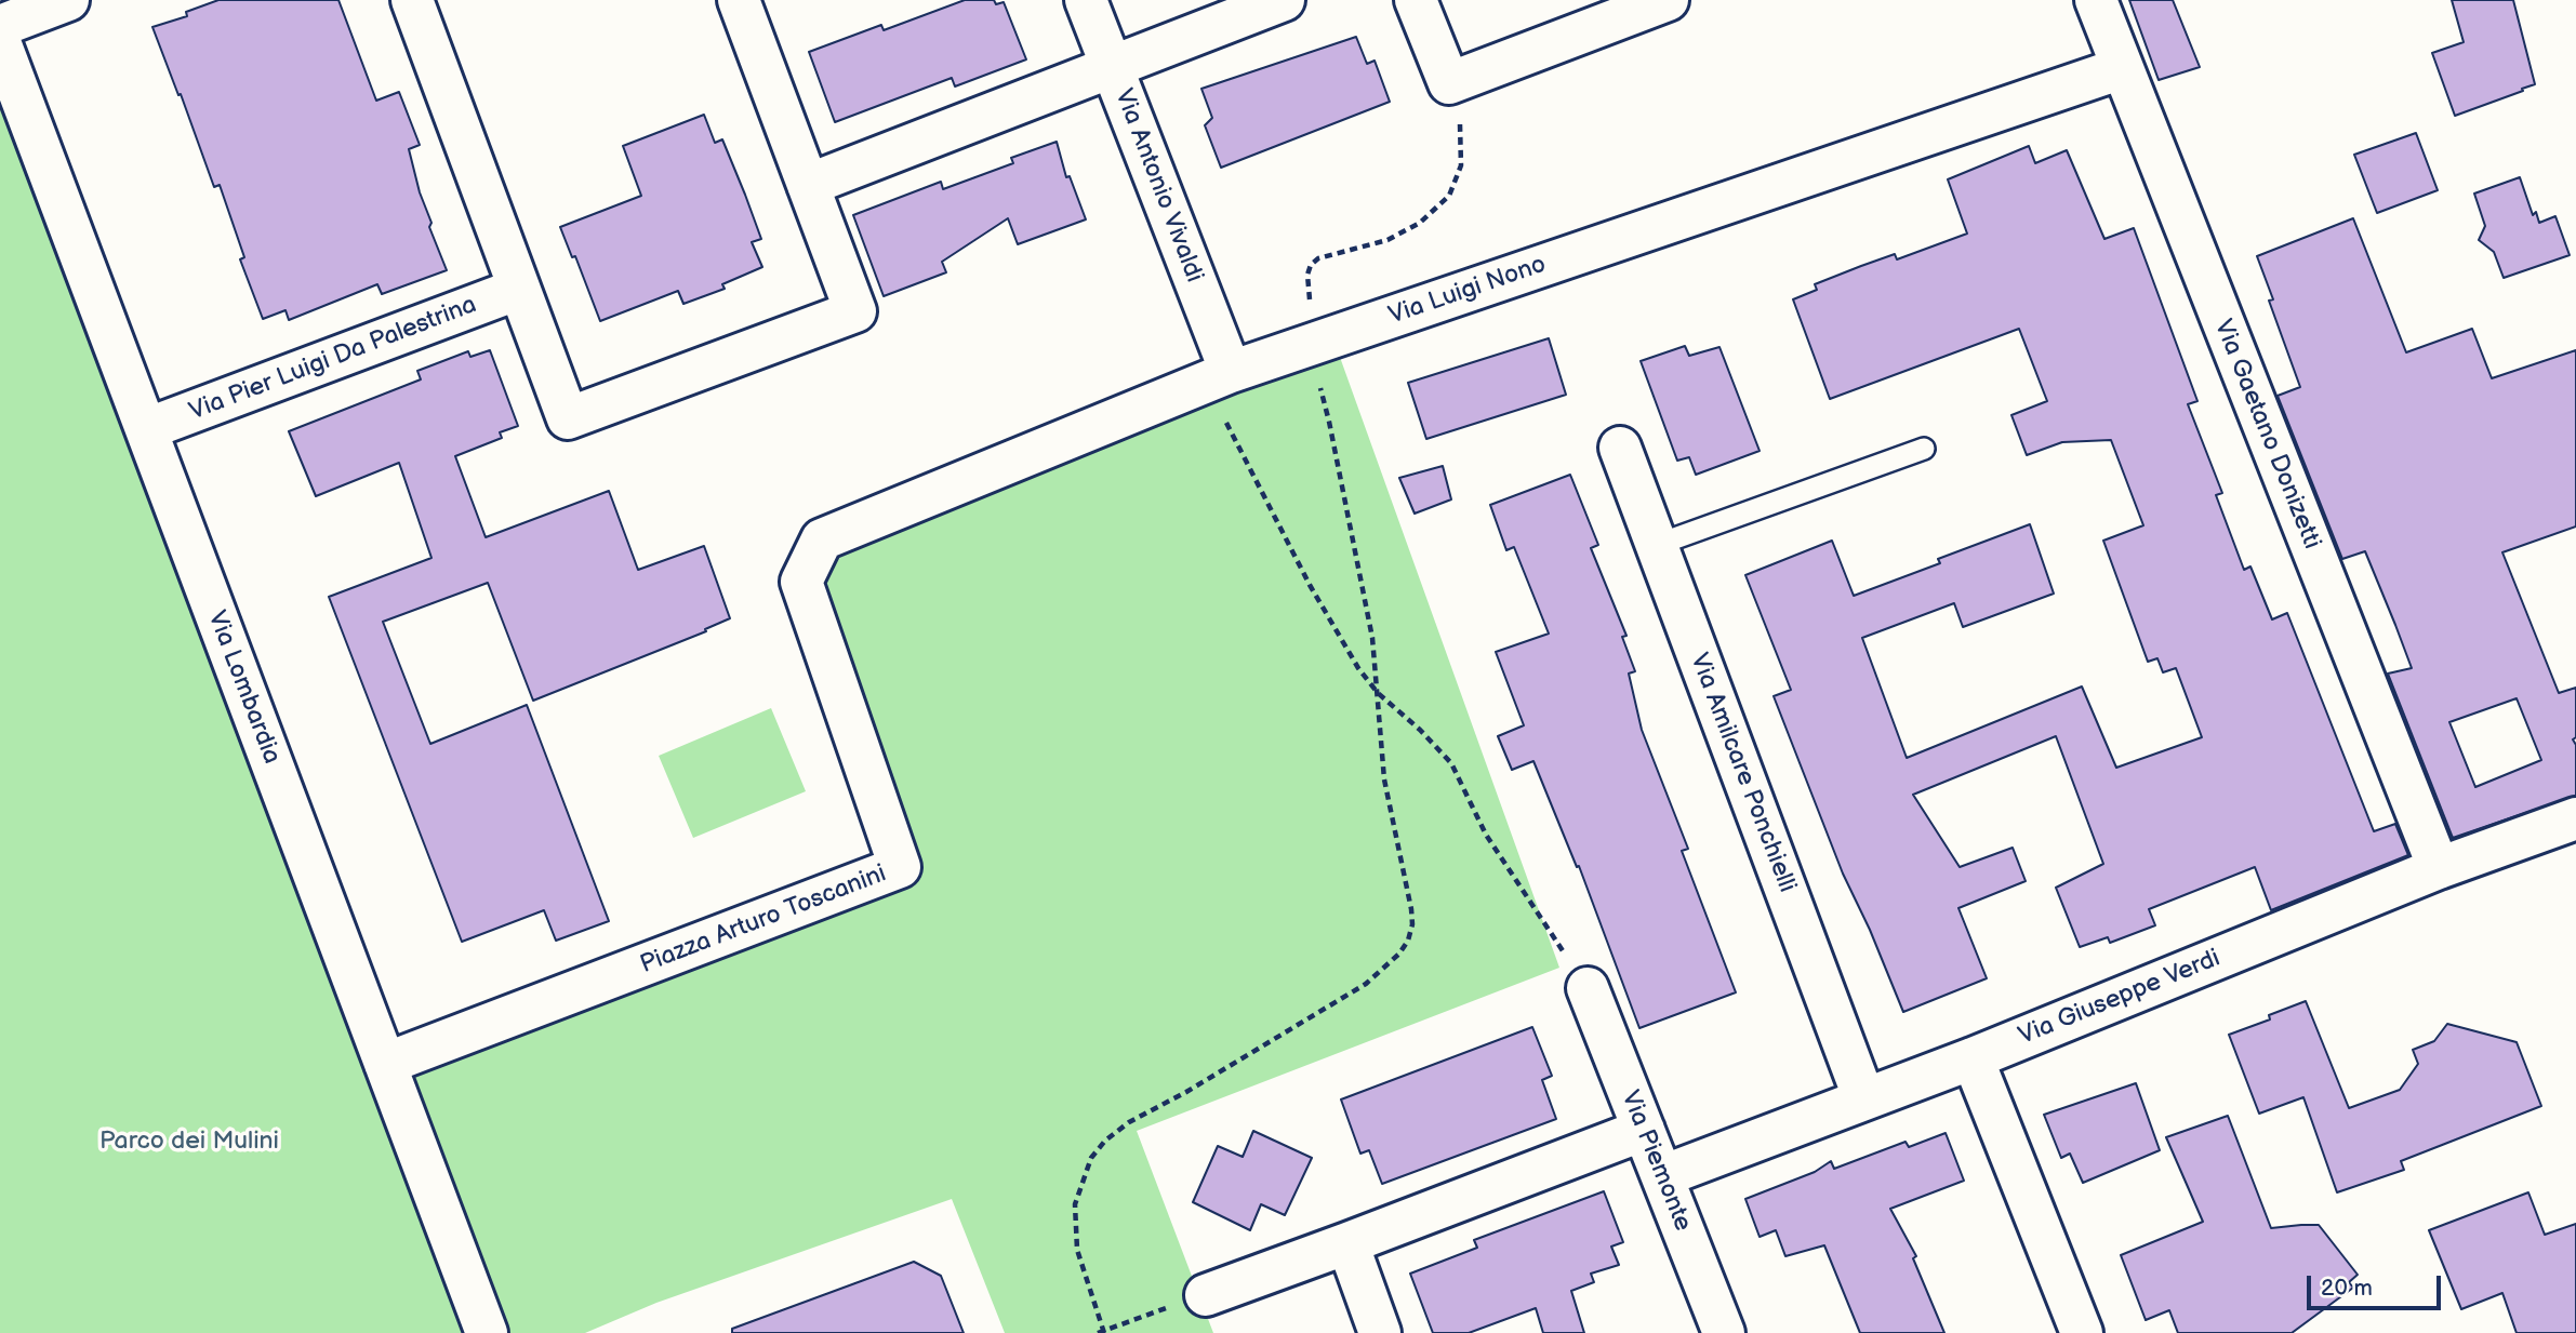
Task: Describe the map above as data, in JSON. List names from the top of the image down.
{
  "streets": {
    "street": [
      "Via Antonio Vivaldi",
      "Via Luigi Nono",
      "Via Pier Luigi Da Palestrina",
      "Via Gaetano Donizetti",
      "Via Lombardia",
      "Via Amilcare Ponchielli",
      "Piazza Arturo Toscanini",
      "Via Giuseppe Verdi",
      "Via Piemonte"
    ]
  },
  "crossings": [
    ["Via Antonio Vivaldi", "Via Luigi Nono"],
    ["Via Luigi Nono", "Via Gaetano Donizetti"],
    ["Via Luigi Nono", "Piazza Arturo Toscanini"],
    ["Via Pier Luigi Da Palestrina", "Via Lombardia"],
    ["Via Gaetano Donizetti", "Via Giuseppe Verdi"],
    ["Via Lombardia", "Piazza Arturo Toscanini"],
    ["Via Amilcare Ponchielli", "Via Giuseppe Verdi"],
    ["Via Giuseppe Verdi", "Via Piemonte"]
  ],
  "parks": ["Parco dei Mulini"],
  "scale_bar": "20 m"
}
